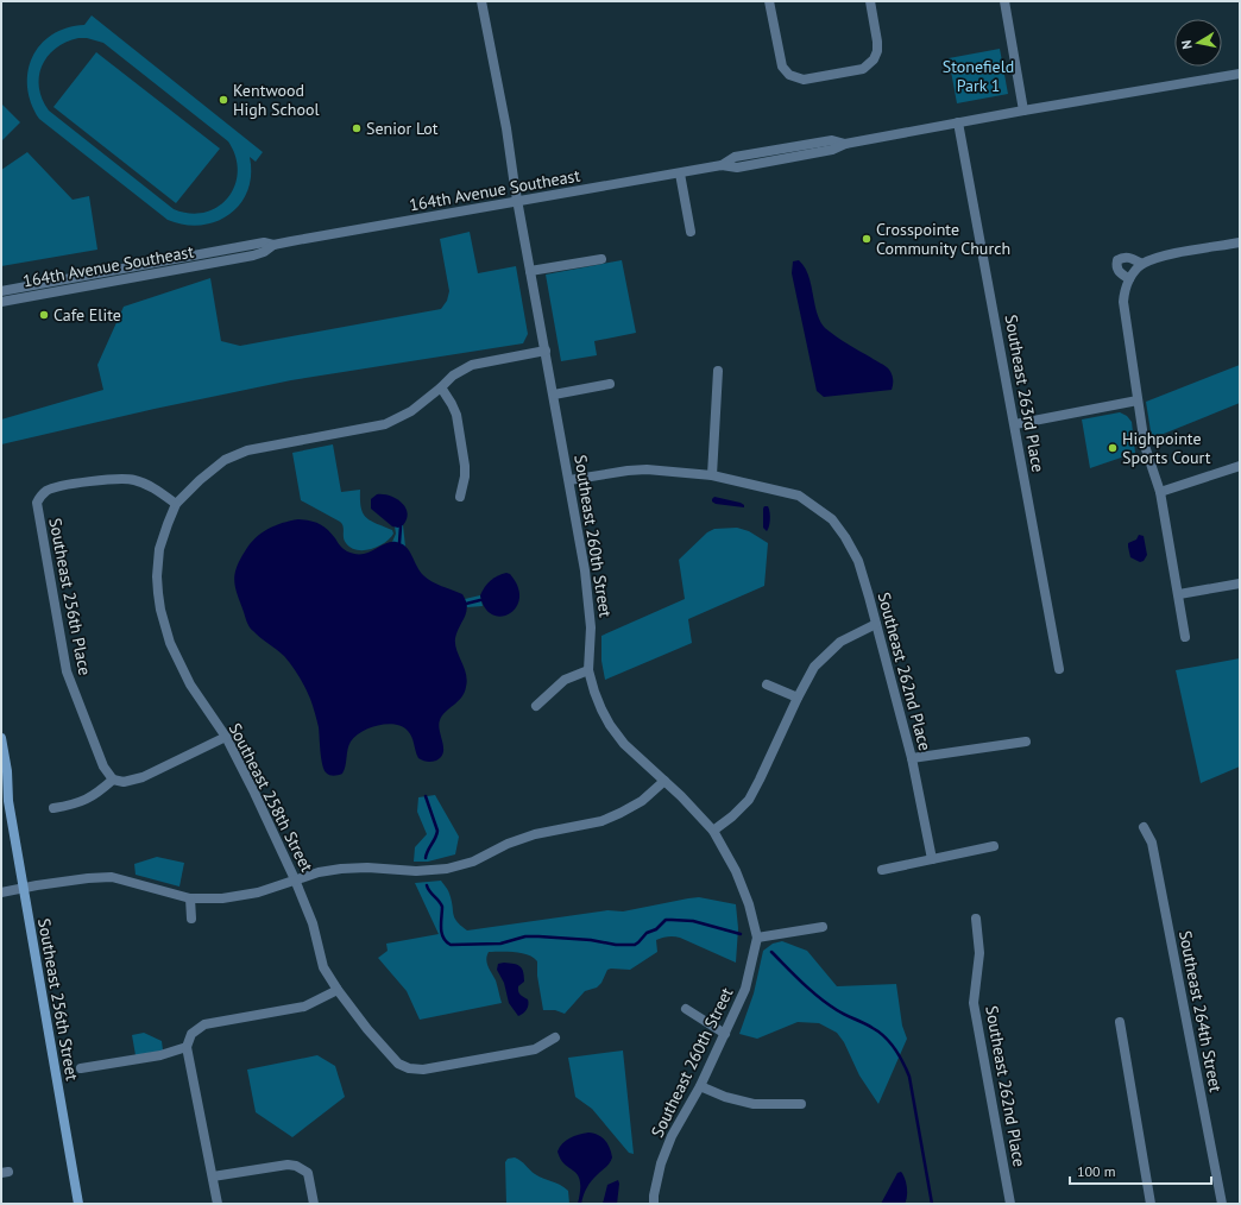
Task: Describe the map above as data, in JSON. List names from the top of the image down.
{
  "streets": {
    "main road": ["Southeast 256th Street"],
    "street": [
      "164th Avenue Southeast",
      "Southeast 263rd Place",
      "Southeast 260th Street",
      "Southeast 256th Place",
      "Southeast 262nd Place",
      "Southeast 258th Street",
      "Southeast 264th Street"
    ]
  },
  "crossings": [
    ["164th Avenue Southeast", "Southeast 263rd Place"],
    ["164th Avenue Southeast", "Southeast 260th Street"],
    ["Southeast 260th Street", "Southeast 262nd Place"],
    ["Southeast 256th Place", "Southeast 258th Street"]
  ],
  "parks": ["Stonefield Park 1"],
  "places": [
    "Kentwood High School",
    "Senior Lot",
    "Crosspointe Community Church",
    "Cafe Elite",
    "Highpointe Sports Court"
  ],
  "scale_bar": "100 m",
  "north": "left"
}
